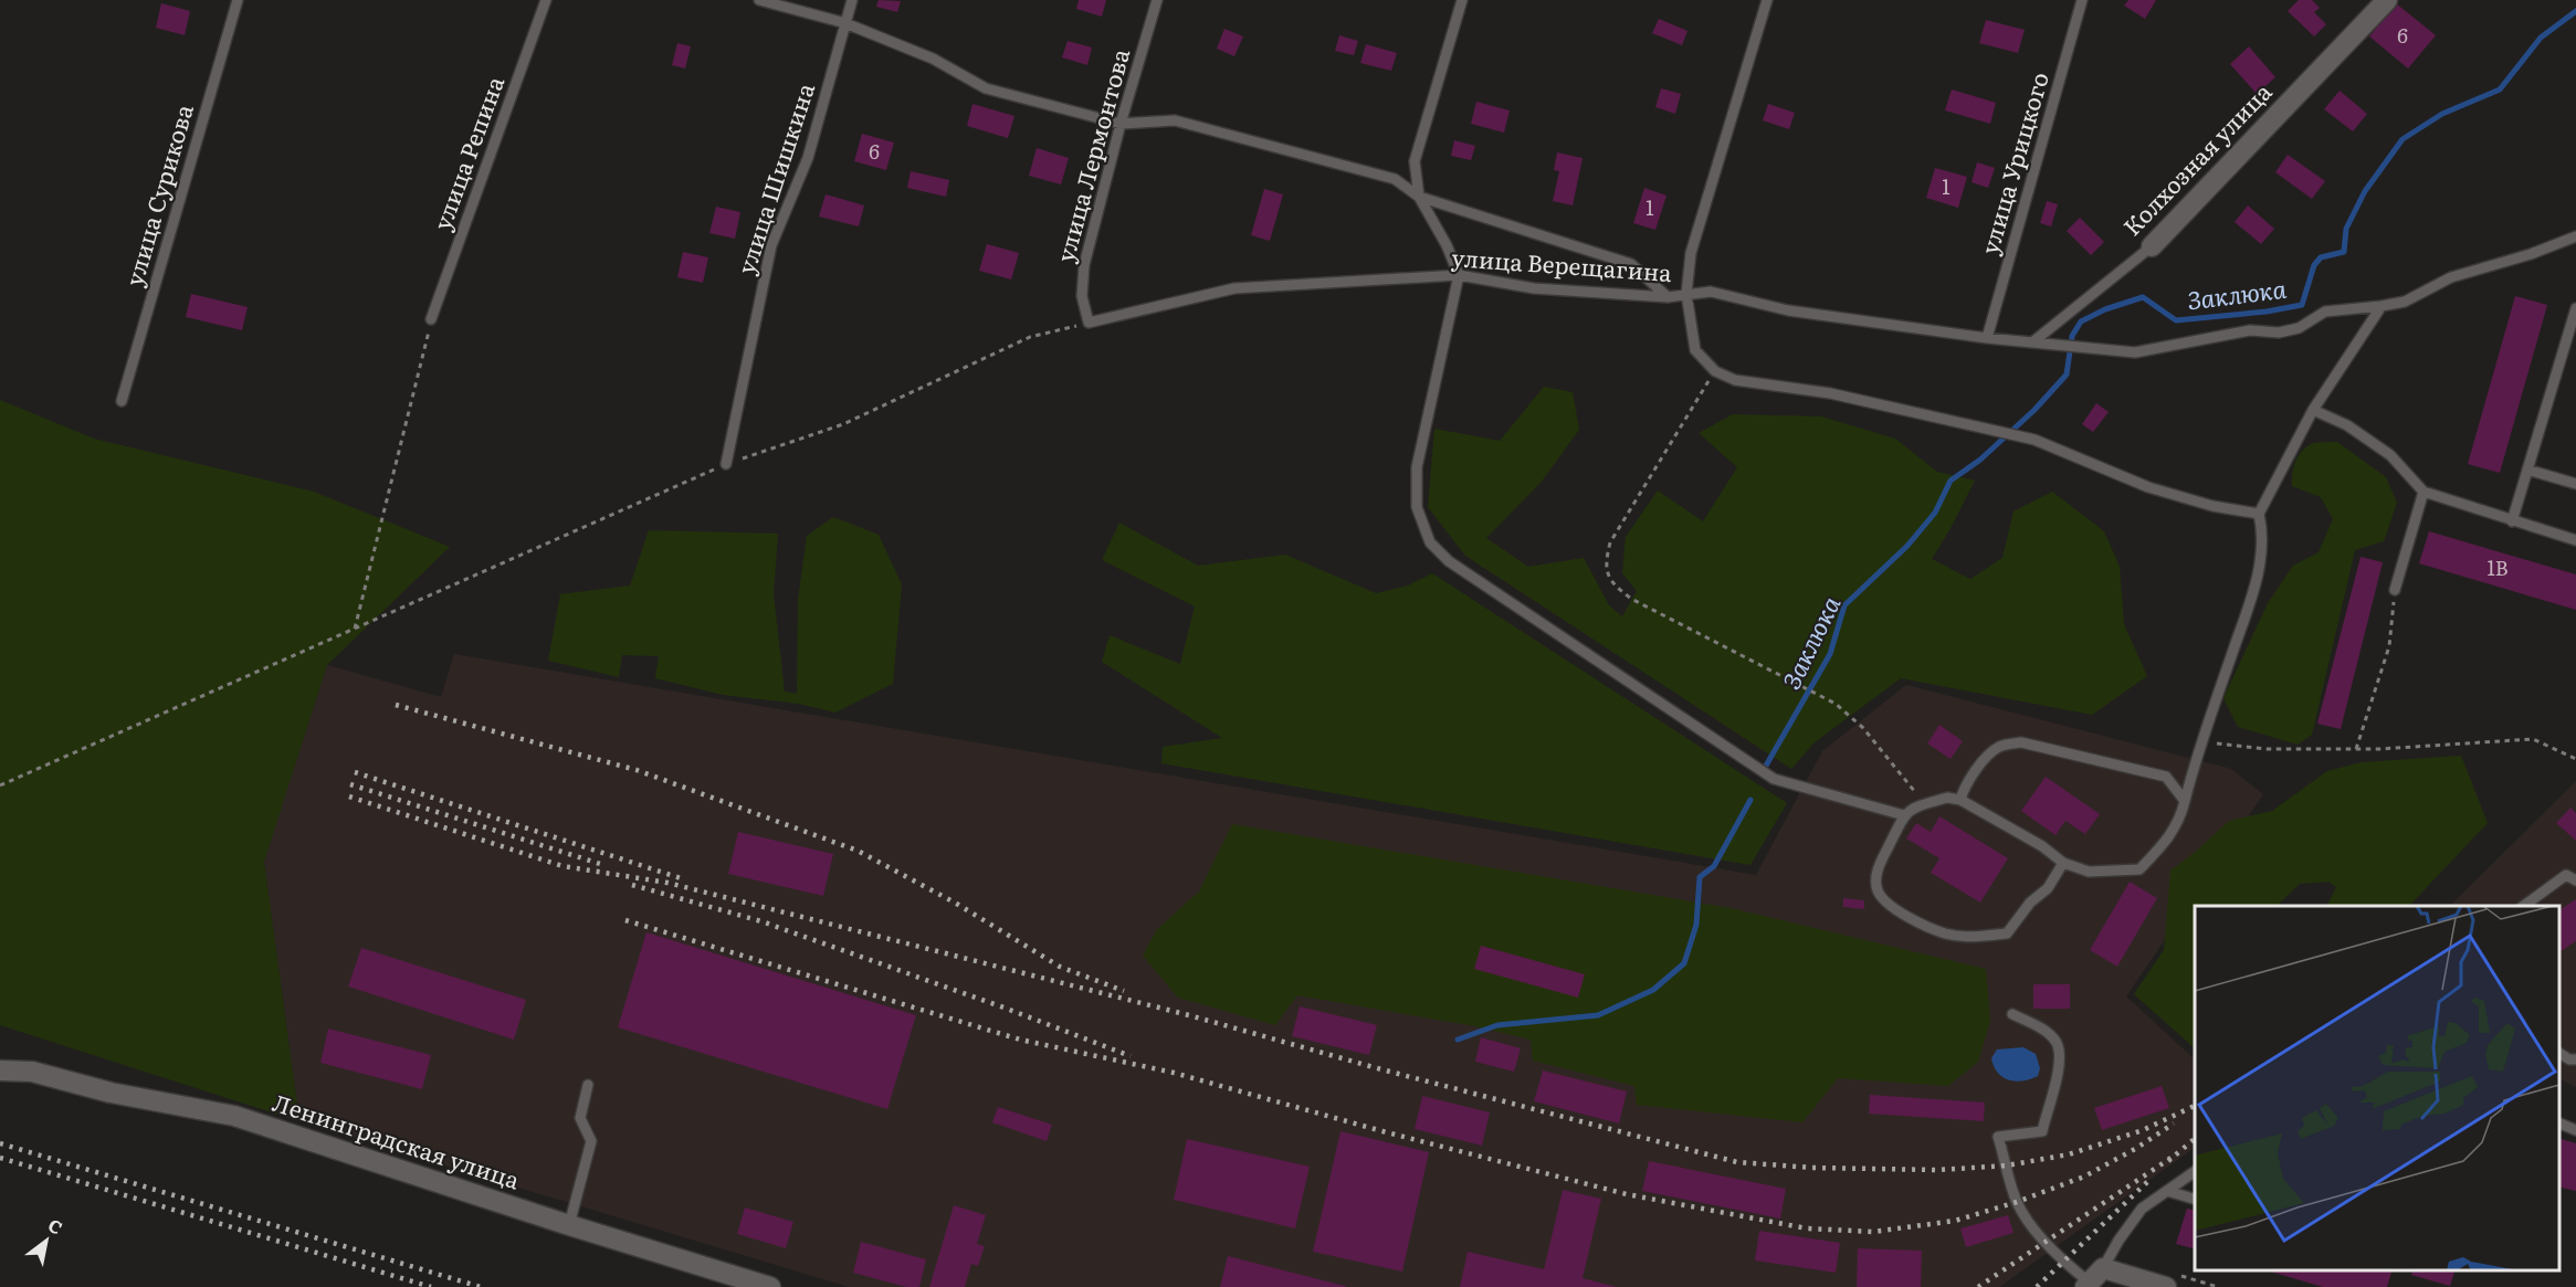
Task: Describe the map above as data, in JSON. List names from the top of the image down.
{
  "streets": {
    "street": ["Колхозная улица", "Ленинградская улица"],
    "lane": [
      "улица Репина",
      "улица Лермонтова",
      "улица Урицкого",
      "улица Шишкина",
      "улица Сурикова",
      "улица Верещагина"
    ]
  },
  "crossings": [
    ["улица Лермонтова", "улица Верещагина"],
    ["Колхозная улица", "улица Верещагина"],
    ["улица Урицкого", "улица Верещагина"]
  ],
  "water": ["Заклюка"],
  "house_numbers": [
    "6",
    "6",
    "1",
    "1",
    "1В"
  ],
  "north": "top right"
}
